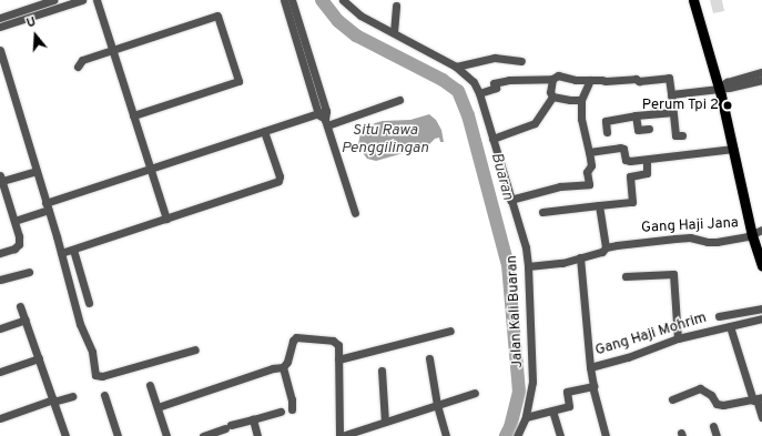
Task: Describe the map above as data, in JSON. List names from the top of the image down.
{
  "streets": {
    "street": ["Gang Haji Jana", "Jalan Kali Buaran", "Gang Haji Mohrim"]
  },
  "crossings": [
    ["Gang Haji Jana", "Jalan Kali Buaran"]
  ],
  "water": ["Situ Rawa Penggilingan", "Buaran"],
  "places": ["Perum Tpi 2"],
  "north": "top"
}
